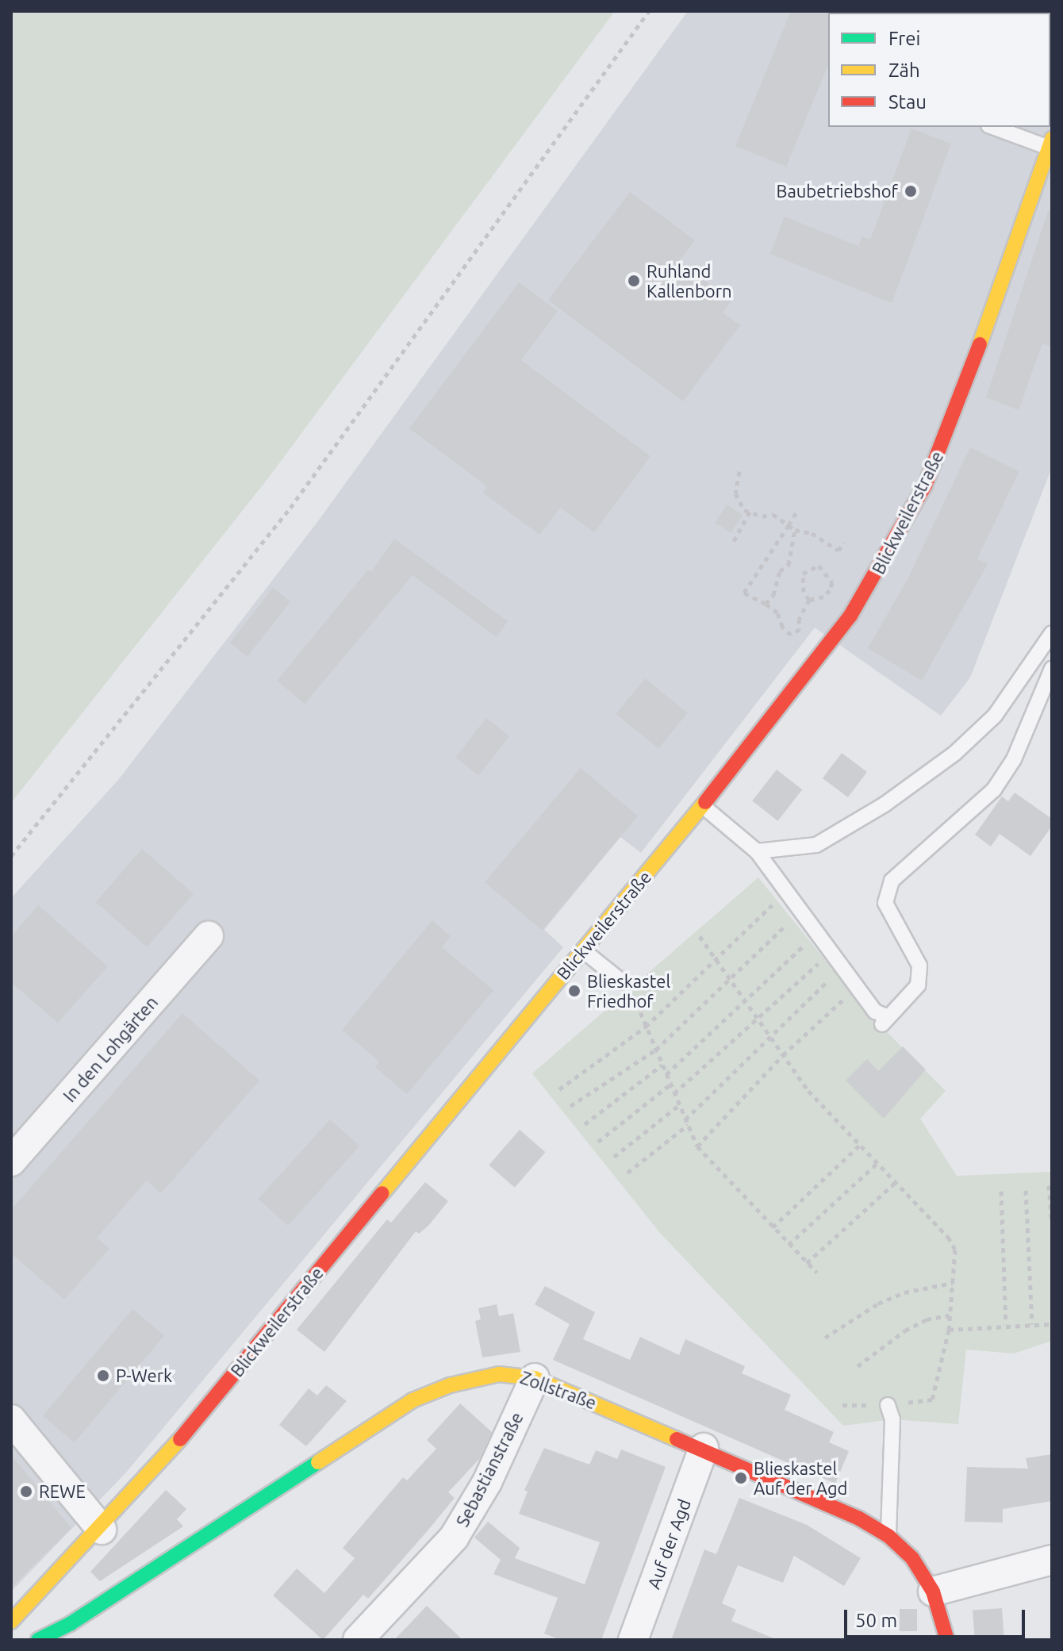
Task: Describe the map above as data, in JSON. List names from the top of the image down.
{
  "streets": {
    "street": [
      "Blickweilerstraße",
      "In den Lohgärten",
      "Zollstraße",
      "Sebastianstraße",
      "Auf der Agd"
    ]
  },
  "crossings": [
    ["Zollstraße", "Sebastianstraße"],
    ["Zollstraße", "Auf der Agd"]
  ],
  "places": [
    "Baubetriebshof",
    "Ruhland Kallenborn",
    "Blieskastel Friedhof",
    "P-Werk",
    "Blieskastel Auf der Agd",
    "REWE"
  ],
  "legend": ["Frei", "Zäh", "Stau"],
  "scale_bar": "50 m"
}
